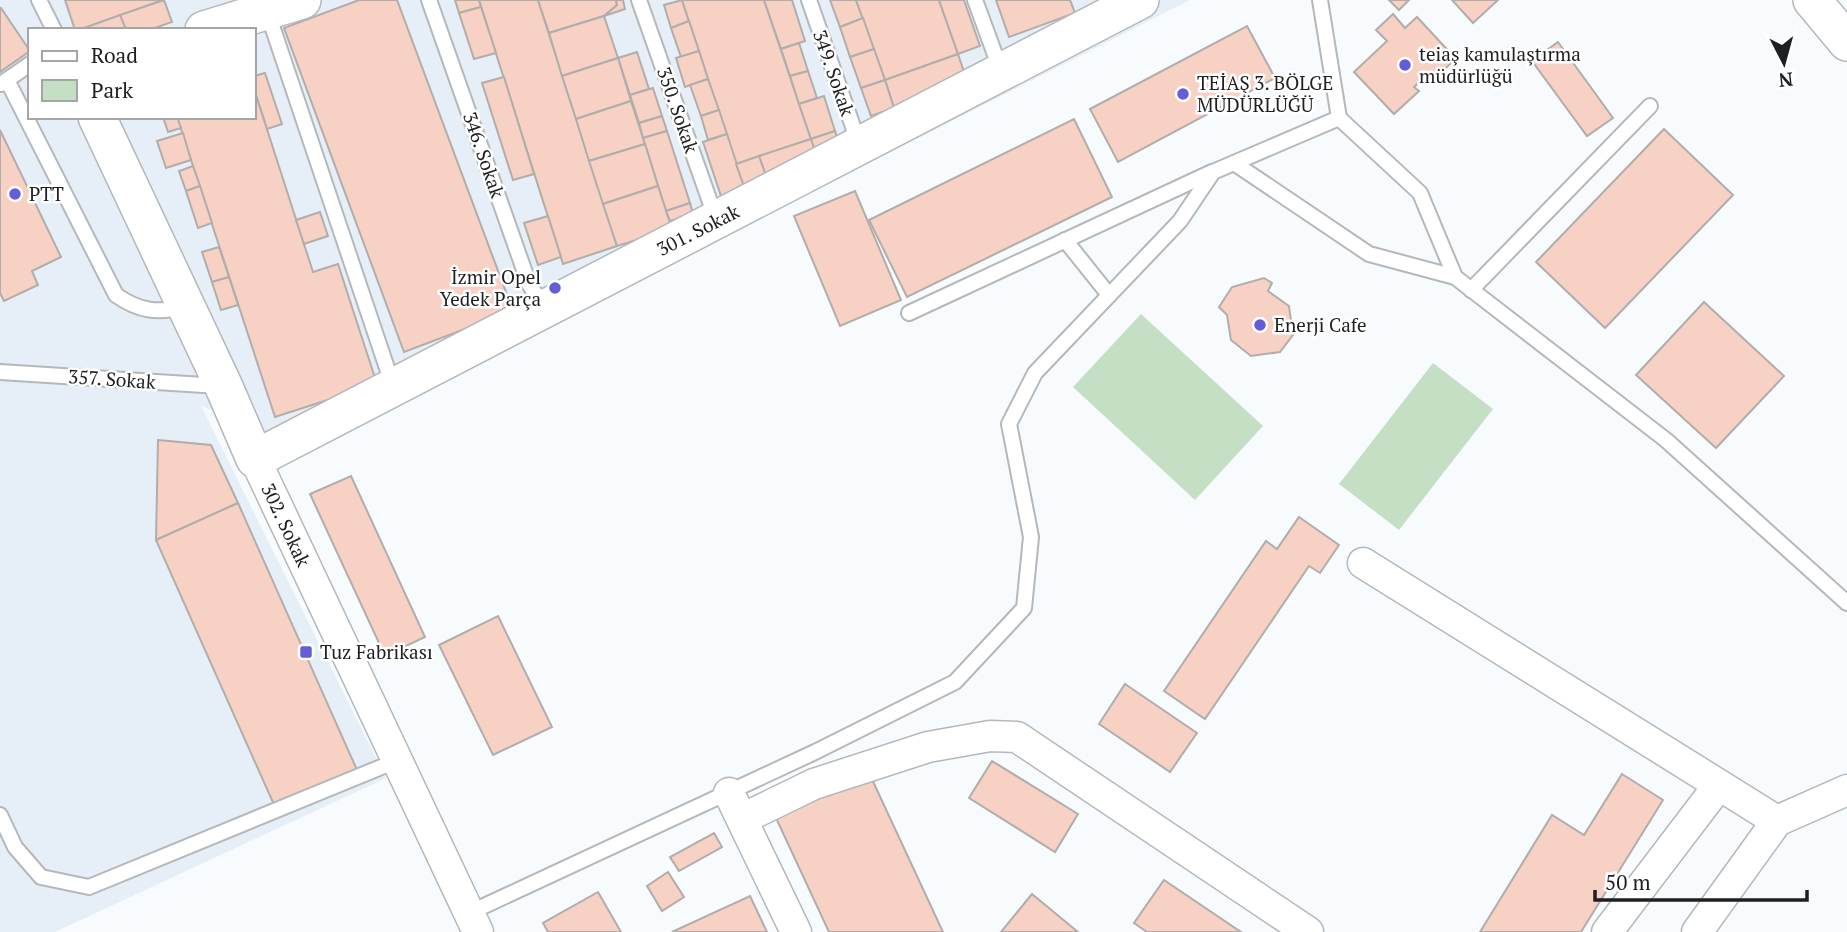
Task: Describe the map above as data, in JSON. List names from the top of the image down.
{
  "streets": {
    "street": ["301. Sokak", "302. Sokak"],
    "lane": [
      "349. Sokak",
      "350. Sokak",
      "346. Sokak",
      "357. Sokak"
    ]
  },
  "crossings": [
    ["349. Sokak", "301. Sokak"],
    ["350. Sokak", "301. Sokak"],
    ["346. Sokak", "301. Sokak"],
    ["301. Sokak", "302. Sokak"],
    ["357. Sokak", "302. Sokak"]
  ],
  "places": {
    "other": [
      "teiaş kamulaştırma müdürlüğü",
      "TEİAŞ 3. BÖLGE MÜDÜRLÜĞÜ",
      "PTT",
      "İzmir Opel Yedek Parça",
      "Enerji Cafe"
    ],
    "transit": ["Tuz Fabrikası"]
  },
  "legend": ["Road", "Park"],
  "scale_bar": "50 m",
  "north": "bottom"
}
